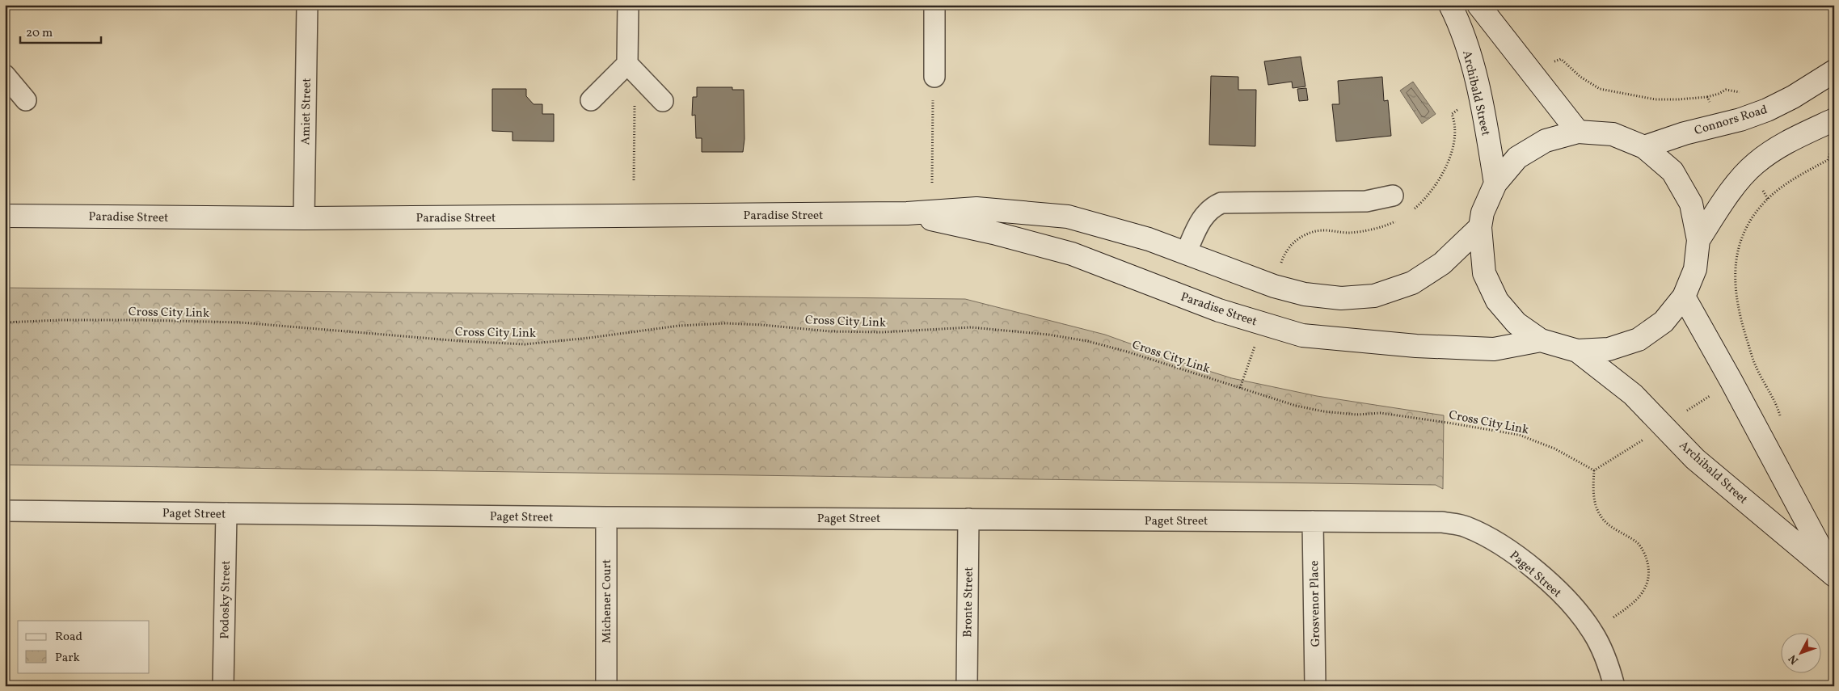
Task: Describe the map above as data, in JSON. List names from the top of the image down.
{
  "streets": {
    "street": [
      "Archibald Street",
      "Amiet Street",
      "Connors Road",
      "Paradise Street",
      "Paget Street",
      "Podosky Street",
      "Michener Court",
      "Bronte Street",
      "Grosvenor Place"
    ],
    "path": ["Cross City Link"]
  },
  "crossings": [
    ["Amiet Street", "Paradise Street"],
    ["Paget Street", "Podosky Street"],
    ["Paget Street", "Michener Court"],
    ["Paget Street", "Bronte Street"],
    ["Paget Street", "Grosvenor Place"]
  ],
  "legend": ["Road", "Park"],
  "scale_bar": "20 m",
  "north": "bottom left"
}
